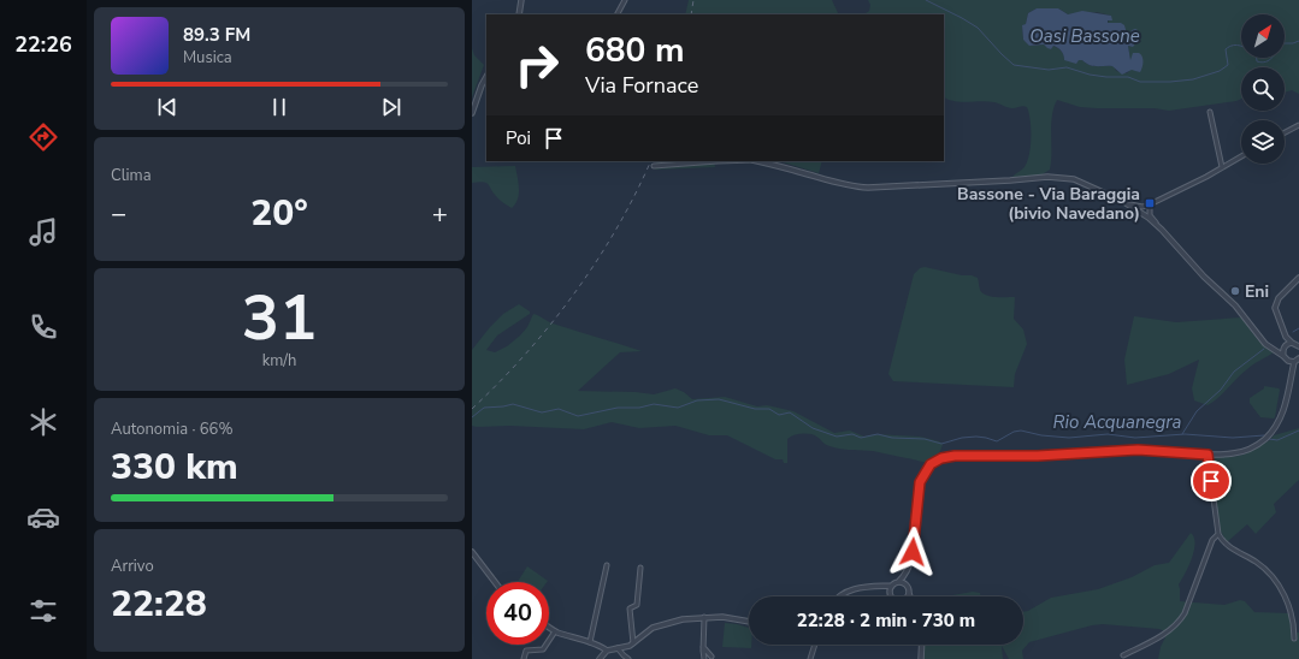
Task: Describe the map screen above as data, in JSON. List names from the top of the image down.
{
  "water": ["Oasi Bassone", "Rio Acquanegra"],
  "places": {
    "transit": ["Bassone - Via Baraggia (bivio Navedano)"],
    "other": ["Eni"]
  },
  "north": "top right",
  "page": {
    "tabs": "22:26",
    "turn": ["680 m", "Via Fornace"],
    "song": ["89.3 FM", "Musica"],
    "then": "Poi",
    "tile": [
      "Clima",
      ["31", "km/h"],
      ["Autonomia · 66%", "330 km"],
      ["Arrivo", "22:28"]
    ],
    "heat": ["−", "20°", "+"],
    "limit": "40",
    "trip": "22:28 · 2 min · 730 m"
  }
}
